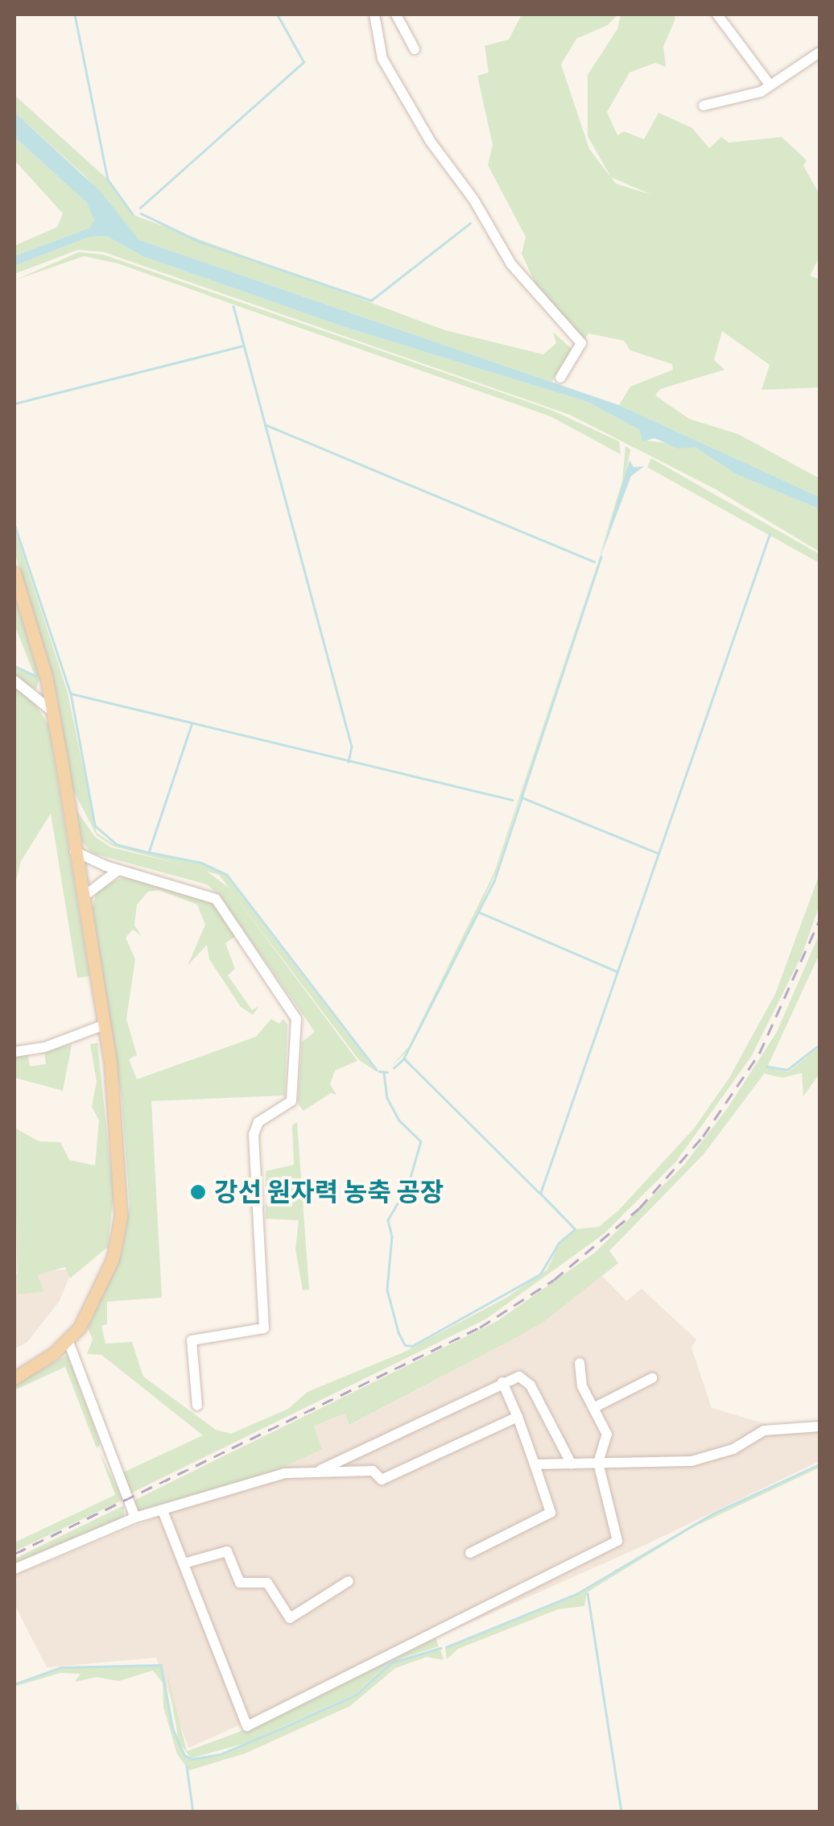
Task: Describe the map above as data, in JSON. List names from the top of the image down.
{
  "places": ["강선 원자력 농축 공장"]
}
